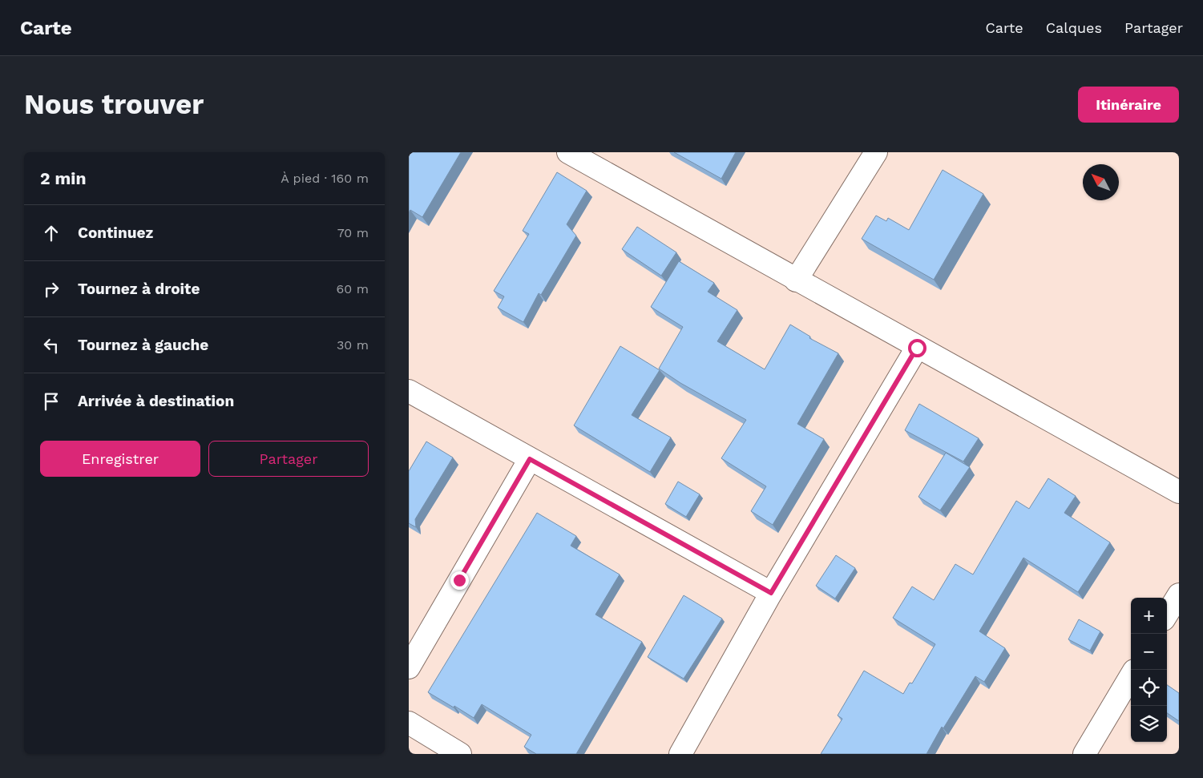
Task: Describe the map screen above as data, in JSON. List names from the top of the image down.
{
  "north": "top left",
  "page": {
    "header": "Carte",
    "nav": ["Carte", "Calques", "Partager"],
    "buttons": [
      "Itinéraire",
      ["Enregistrer", "Partager"]
    ],
    "title": "Nous trouver",
    "heading": ["2 min", "À pied · 160 m"],
    "list": [
      ["Continuez", "70 m"],
      ["Tournez à droite", "60 m"],
      ["Tournez à gauche", "30 m"],
      "Arrivée à destination"
    ],
    "map_buttons": ["+", "−"]
  }
}
